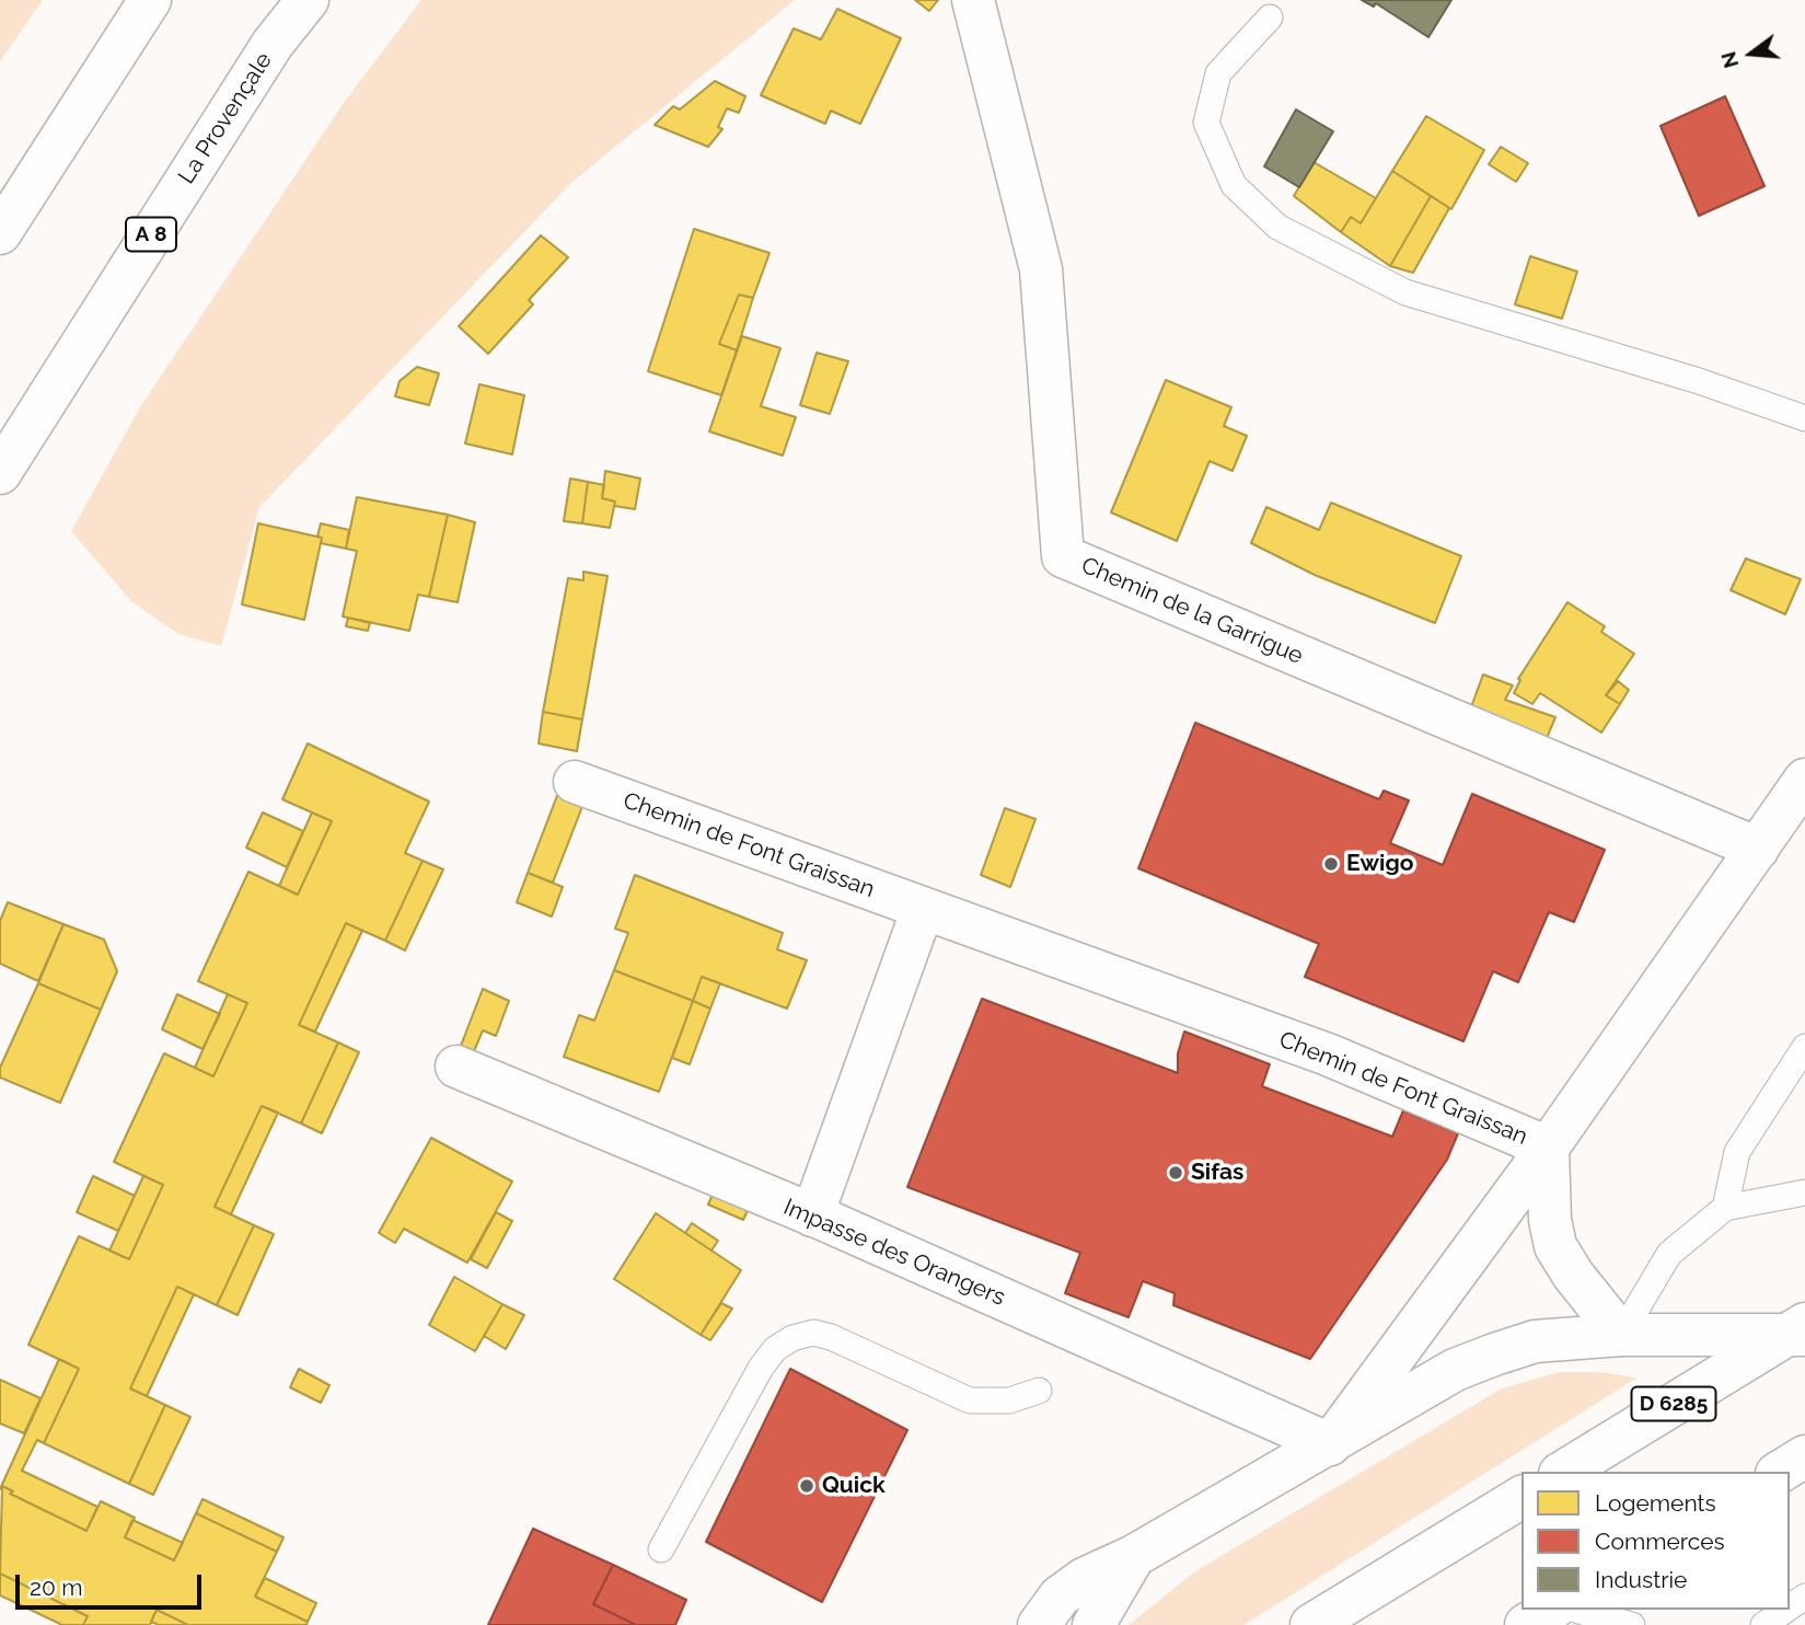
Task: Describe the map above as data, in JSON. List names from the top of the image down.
{
  "streets": {
    "main road": [
      "La Provençale",
      "A 8",
      "Chemin de la Garrigue",
      "Chemin de Font Graissan",
      "Impasse des Orangers",
      "D 6285"
    ]
  },
  "crossings": [
    ["Chemin de la Garrigue", "Chemin de Font Graissan"]
  ],
  "places": ["Ewigo", "Sifas", "Quick"],
  "legend": ["Logements", "Commerces", "Industrie"],
  "scale_bar": "20 m",
  "north": "left"
}
